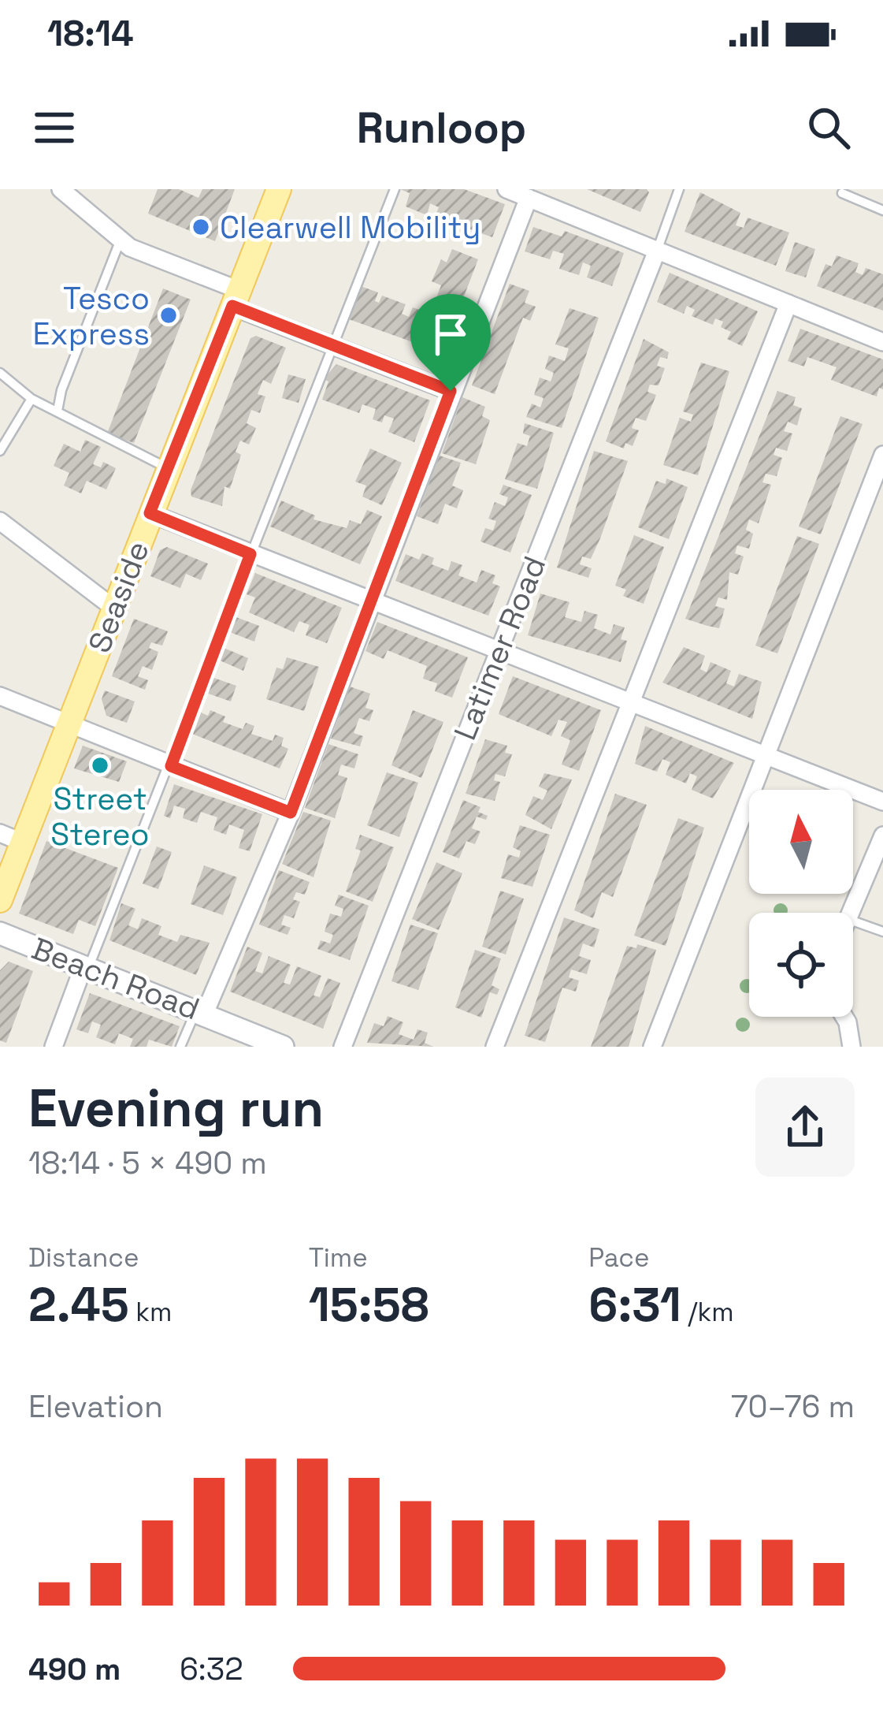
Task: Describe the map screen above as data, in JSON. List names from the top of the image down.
{
  "streets": {
    "main road": ["Seaside", "Beach Road"],
    "street": ["Latimer Road"]
  },
  "places": ["Clearwell Mobility", "Tesco Express", "Street Stereo"],
  "north": "top",
  "page": {
    "status": "18:14",
    "header": "Runloop",
    "heading": ["Evening run", "18:14 · 5 × 490 m"],
    "stats": [
      ["Distance", "2.45 km"],
      ["Time", "15:58"],
      ["Pace", "6:31 /km"]
    ],
    "chart": ["Elevation", "70–76 m"],
    "list": [
      {
        "name": "490 m",
        "note": "6:32"
      }
    ]
  }
}
